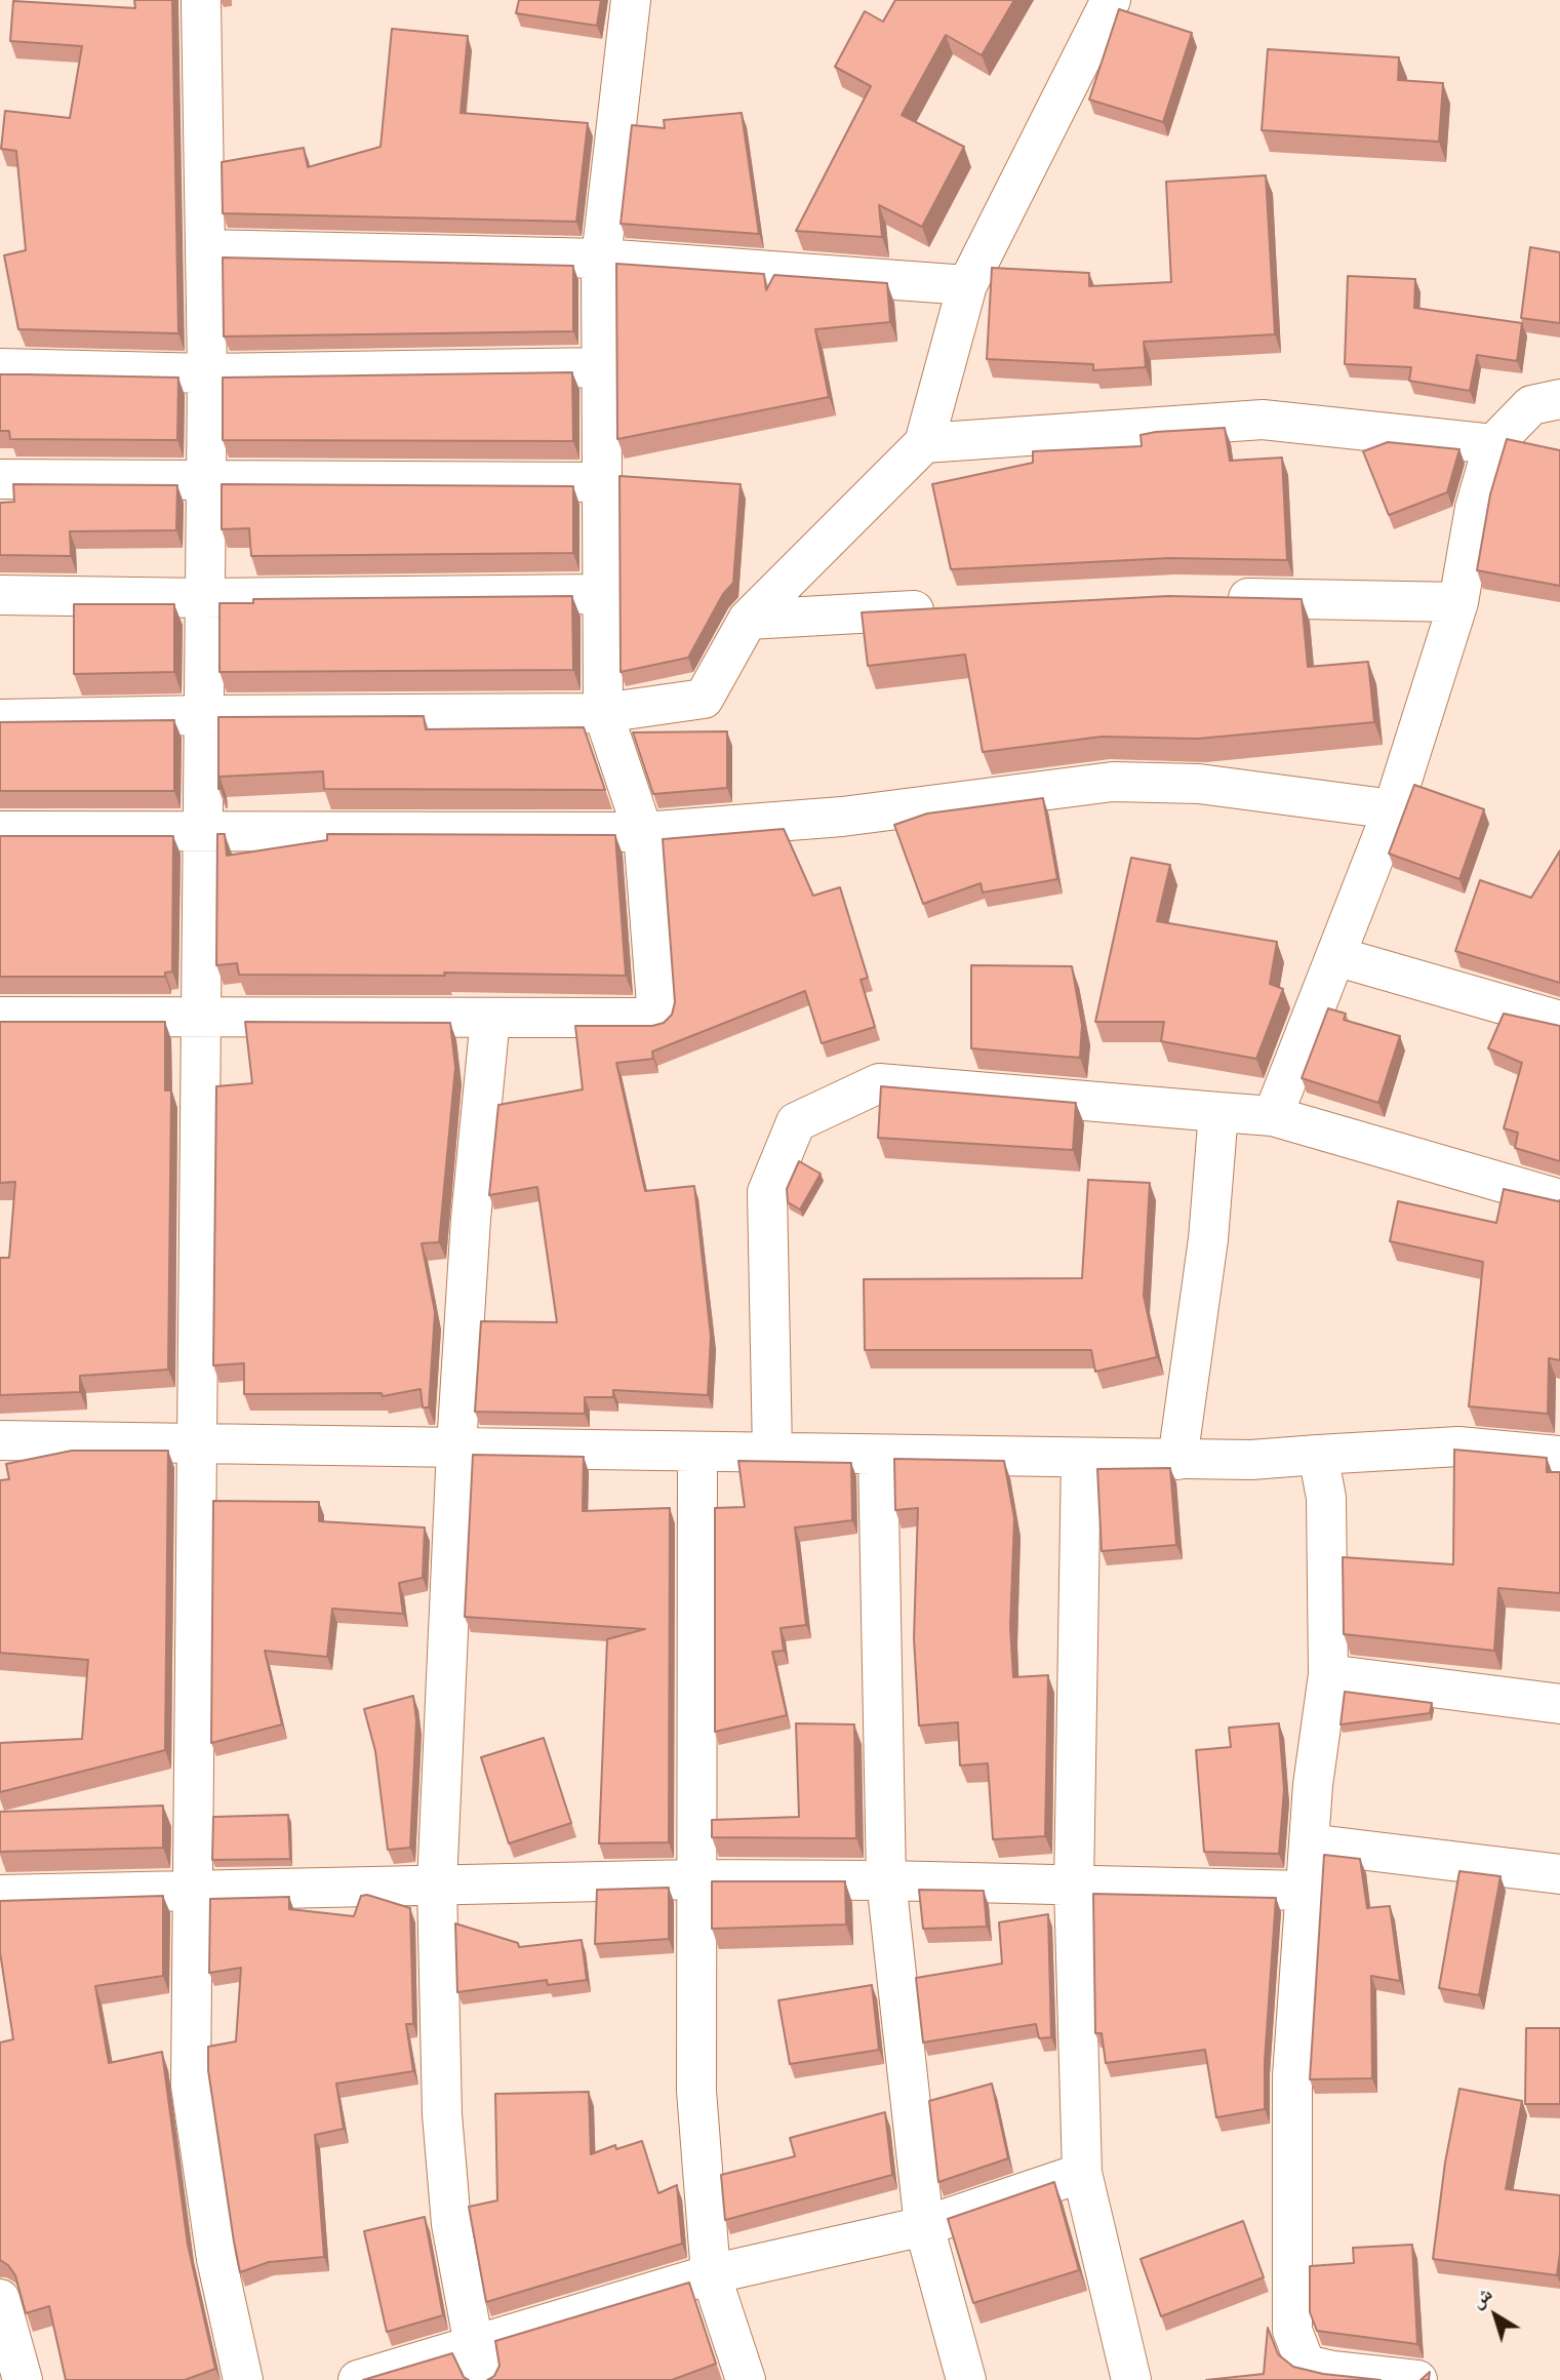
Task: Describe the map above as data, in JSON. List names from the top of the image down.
{
  "north": "top left"
}
